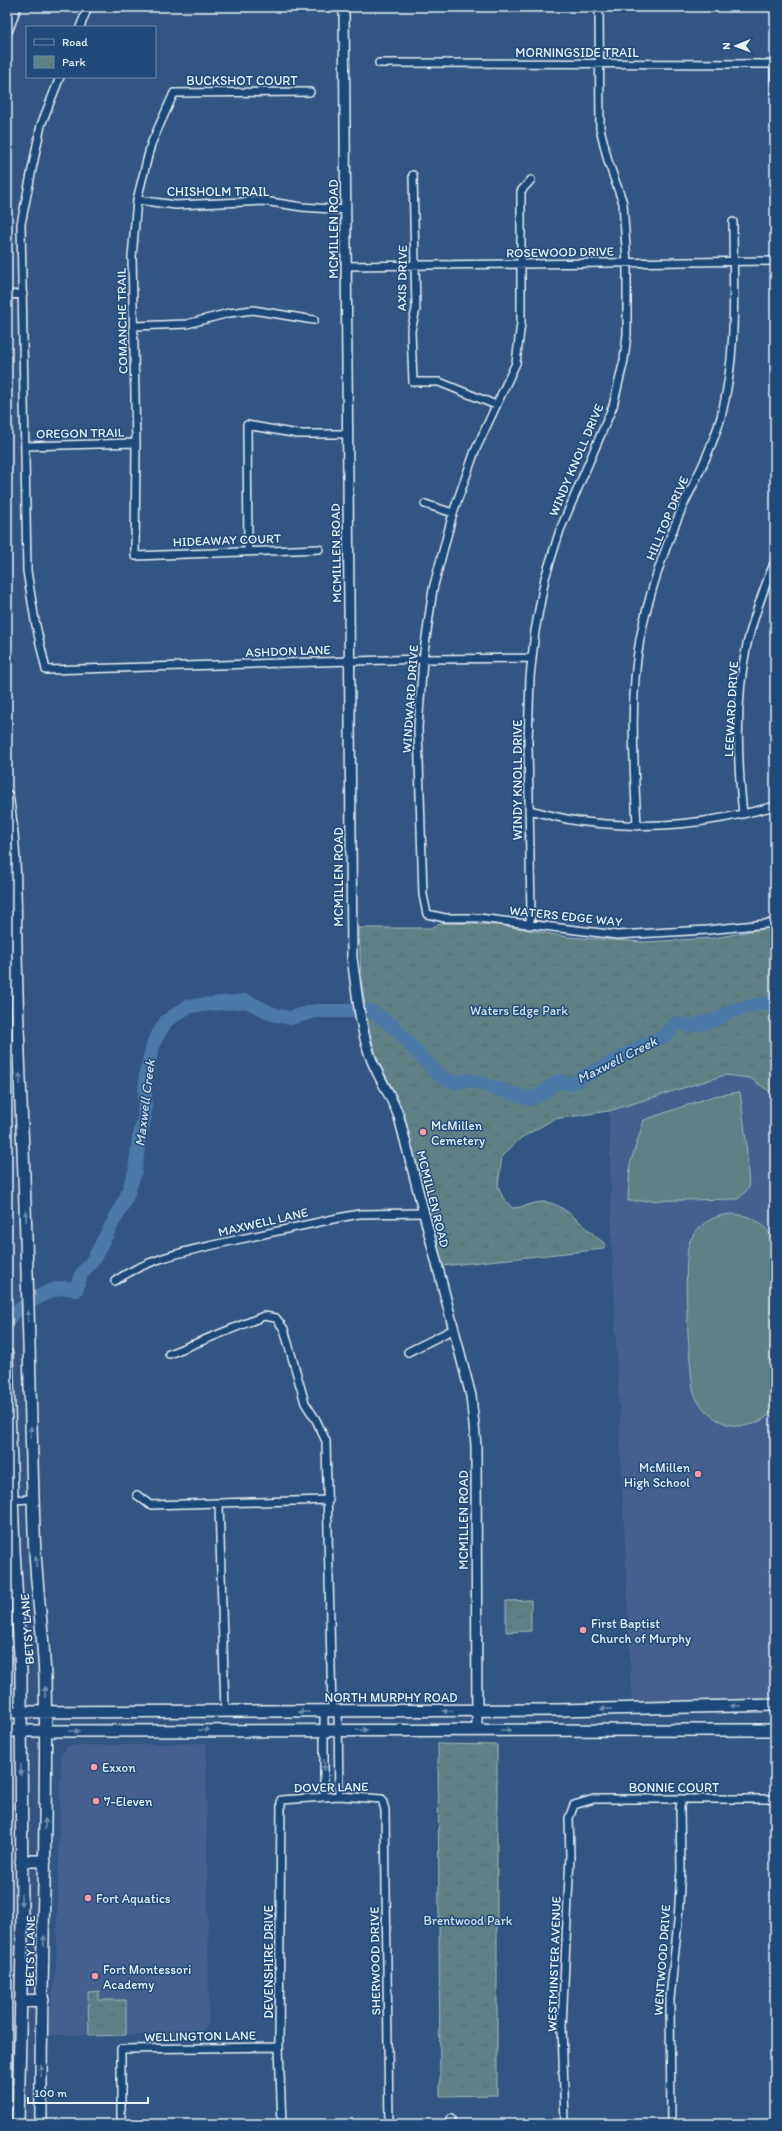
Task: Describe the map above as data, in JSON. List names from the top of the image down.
{
  "streets": {
    "main road": ["BETSY LANE", "NORTH MURPHY ROAD"],
    "street": [
      "MORNINGSIDE TRAIL",
      "BUCKSHOT COURT",
      "CHISHOLM TRAIL",
      "MCMILLEN ROAD",
      "ROSEWOOD DRIVE",
      "AXIS DRIVE",
      "COMANCHE TRAIL",
      "OREGON TRAIL",
      "WINDY KNOLL DRIVE",
      "HILLTOP DRIVE",
      "HIDEAWAY COURT",
      "ASHDON LANE",
      "WINDWARD DRIVE",
      "LEEWARD DRIVE",
      "WATERS EDGE WAY",
      "MAXWELL LANE",
      "DOVER LANE",
      "BONNIE COURT",
      "WENTWOOD DRIVE",
      "SHERWOOD DRIVE",
      "DEVENSHIRE DRIVE",
      "WESTMINSTER AVENUE",
      "WELLINGTON LANE"
    ]
  },
  "crossings": [
    ["MORNINGSIDE TRAIL", "WINDY KNOLL DRIVE"],
    ["BUCKSHOT COURT", "COMANCHE TRAIL"],
    ["CHISHOLM TRAIL", "MCMILLEN ROAD"],
    ["CHISHOLM TRAIL", "COMANCHE TRAIL"],
    ["MCMILLEN ROAD", "ROSEWOOD DRIVE"],
    ["MCMILLEN ROAD", "ASHDON LANE"],
    ["MCMILLEN ROAD", "MAXWELL LANE"],
    ["MCMILLEN ROAD", "NORTH MURPHY ROAD"],
    ["ROSEWOOD DRIVE", "AXIS DRIVE"],
    ["ROSEWOOD DRIVE", "WINDY KNOLL DRIVE"],
    ["ROSEWOOD DRIVE", "HILLTOP DRIVE"],
    ["ROSEWOOD DRIVE", "WINDWARD DRIVE"],
    ["AXIS DRIVE", "WINDWARD DRIVE"],
    ["COMANCHE TRAIL", "OREGON TRAIL"],
    ["COMANCHE TRAIL", "HIDEAWAY COURT"],
    ["OREGON TRAIL", "ASHDON LANE"],
    ["WINDY KNOLL DRIVE", "ASHDON LANE"],
    ["WINDY KNOLL DRIVE", "WATERS EDGE WAY"],
    ["ASHDON LANE", "WINDWARD DRIVE"],
    ["WINDWARD DRIVE", "WATERS EDGE WAY"],
    ["BETSY LANE", "NORTH MURPHY ROAD"],
    ["DOVER LANE", "SHERWOOD DRIVE"],
    ["DOVER LANE", "DEVENSHIRE DRIVE"],
    ["BONNIE COURT", "WENTWOOD DRIVE"],
    ["BONNIE COURT", "WESTMINSTER AVENUE"],
    ["DEVENSHIRE DRIVE", "WELLINGTON LANE"]
  ],
  "water": ["Maxwell Creek"],
  "parks": ["Waters Edge Park", "Brentwood Park"],
  "places": [
    "McMillen Cemetery",
    "McMillen High School",
    "First Baptist Church of Murphy",
    "Exxon",
    "7-Eleven",
    "Fort Aquatics",
    "Fort Montessori Academy"
  ],
  "legend": ["Road", "Park"],
  "scale_bar": "100 m",
  "north": "left"
}
